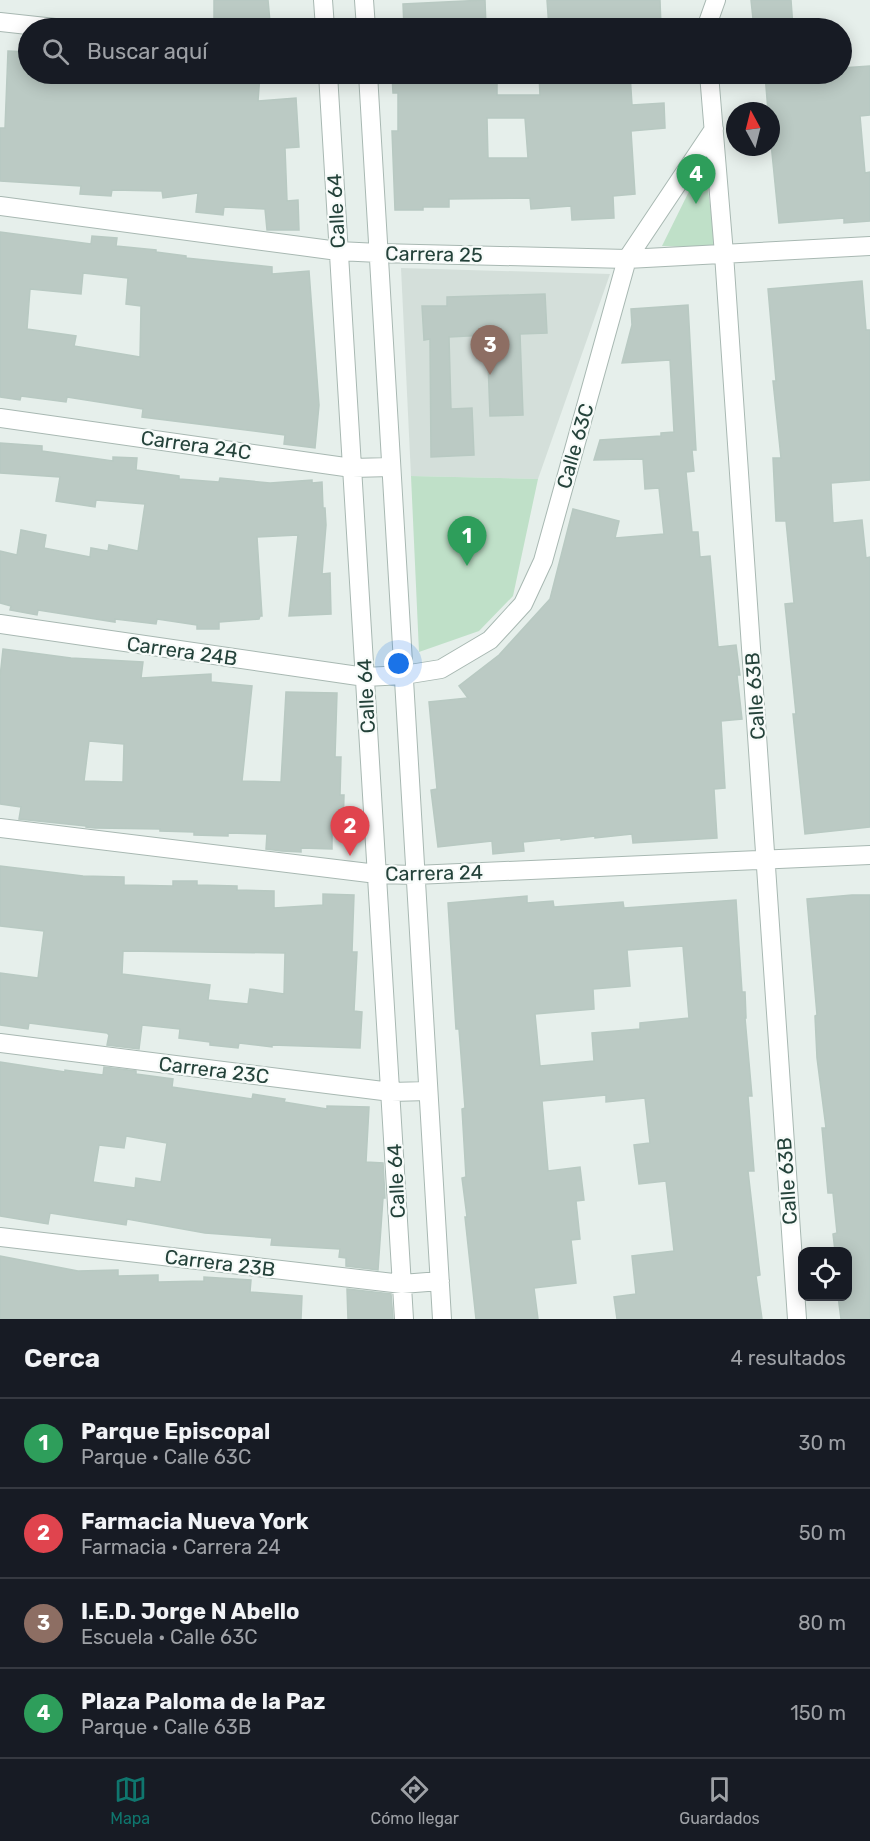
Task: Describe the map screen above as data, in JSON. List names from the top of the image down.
{
  "streets": {
    "street": [
      "Calle 64",
      "Carrera 25",
      "Carrera 24C",
      "Calle 63C",
      "Carrera 24B",
      "Calle 63B",
      "Carrera 24",
      "Carrera 23C",
      "Carrera 23B"
    ]
  },
  "crossings": [
    ["Calle 64", "Carrera 25"],
    ["Calle 64", "Carrera 24C"],
    ["Calle 64", "Calle 63C"],
    ["Calle 64", "Carrera 24B"],
    ["Calle 64", "Carrera 24"],
    ["Calle 64", "Carrera 23C"],
    ["Calle 64", "Carrera 23B"],
    ["Carrera 25", "Calle 63C"],
    ["Carrera 25", "Calle 63B"],
    ["Calle 63C", "Carrera 24B"],
    ["Calle 63C", "Calle 63B"],
    ["Calle 63B", "Carrera 24"]
  ],
  "north": "top",
  "page": {
    "search": "Buscar aquí",
    "pins": [
      "4",
      "3",
      "1",
      "2"
    ],
    "heading": ["Cerca", "4 resultados"],
    "list": [
      {
        "mark": "1",
        "name": "Parque Episcopal",
        "note": "Parque · Calle 63C",
        "value": "30 m"
      },
      {
        "mark": "2",
        "name": "Farmacia Nueva York",
        "note": "Farmacia · Carrera 24",
        "value": "50 m"
      },
      {
        "mark": "3",
        "name": "I.E.D. Jorge N Abello",
        "note": "Escuela · Calle 63C",
        "value": "80 m"
      },
      {
        "mark": "4",
        "name": "Plaza Paloma de la Paz",
        "note": "Parque · Calle 63B",
        "value": "150 m"
      }
    ],
    "nav": ["Mapa", "Cómo llegar", "Guardados"]
  }
}
